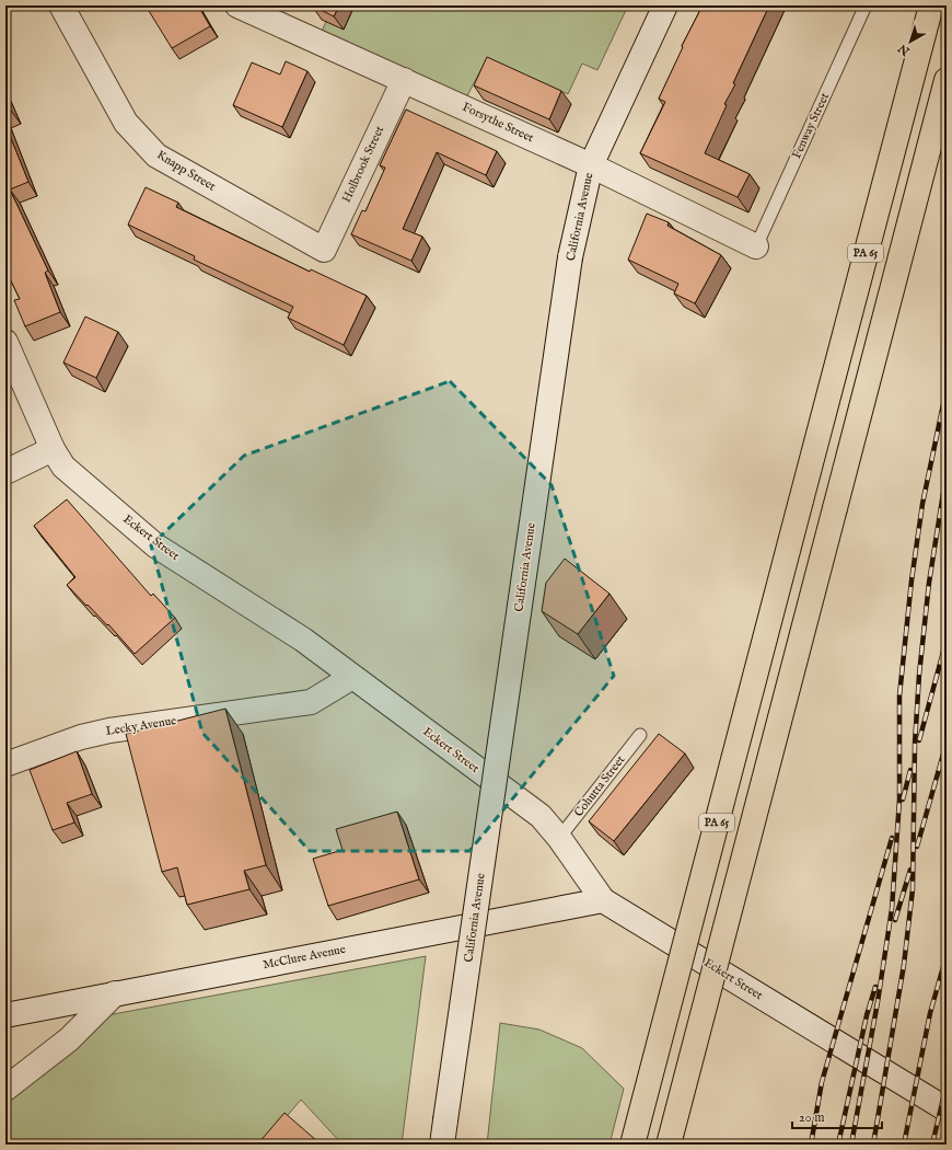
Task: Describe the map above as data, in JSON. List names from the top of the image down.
{
  "streets": {
    "highway": ["PA 65"],
    "street": [
      "Forsythe Street",
      "Holbrook Street",
      "Knapp Street",
      "California Avenue",
      "Eckert Street",
      "Lecky Avenue",
      "McClure Avenue"
    ],
    "lane": ["Fenway Street", "Cohutta Street"]
  },
  "crossings": [
    ["Forsythe Street", "Fenway Street"],
    ["Forsythe Street", "Holbrook Street"],
    ["Forsythe Street", "California Avenue"],
    ["Holbrook Street", "Knapp Street"],
    ["Eckert Street", "Lecky Avenue"],
    ["Eckert Street", "Cohutta Street"],
    ["Eckert Street", "McClure Avenue"]
  ],
  "scale_bar": "20 m",
  "north": "bottom left"
}
